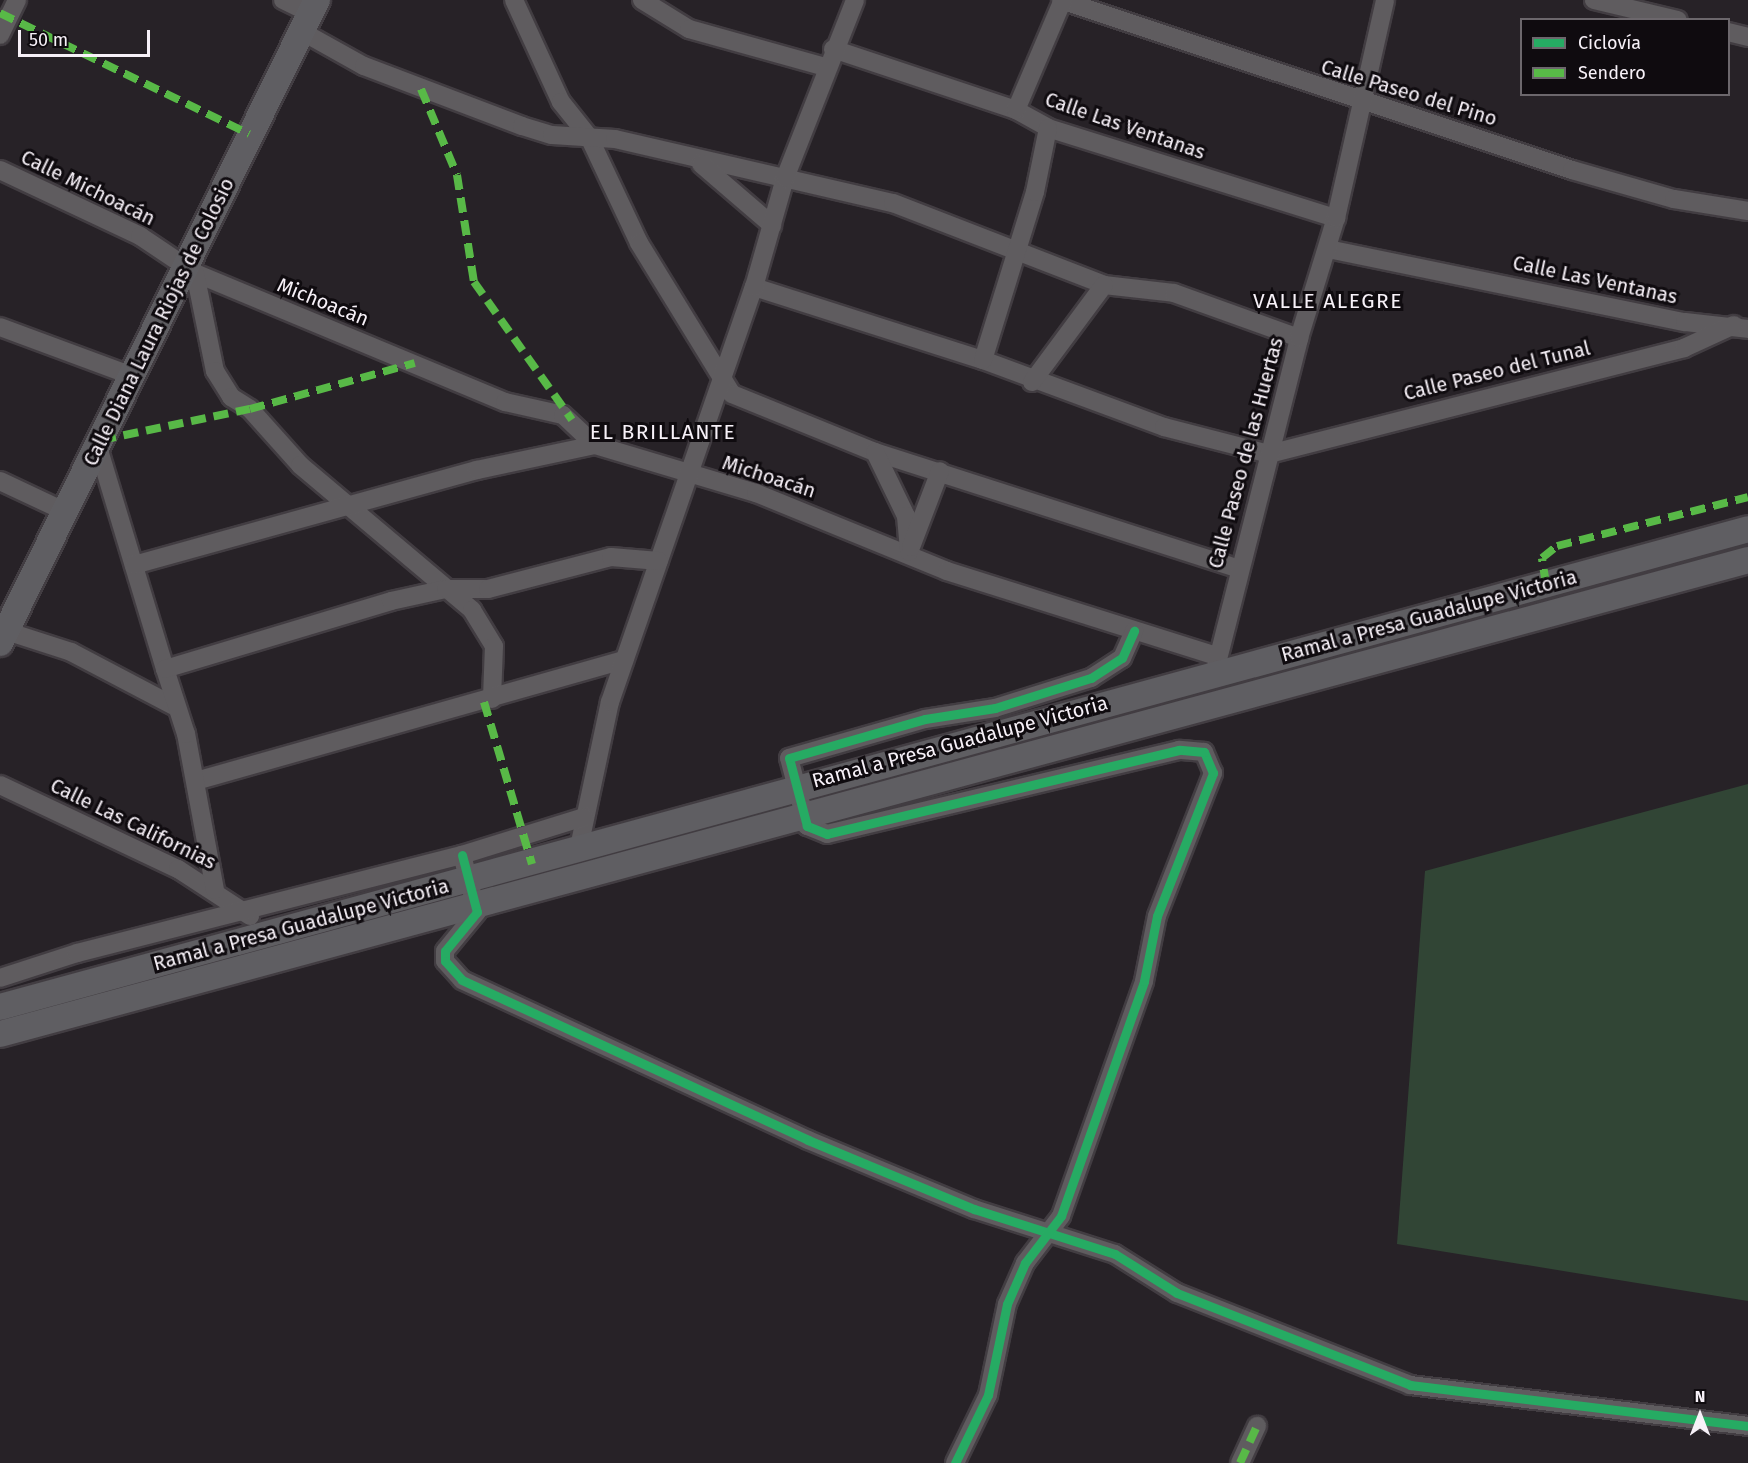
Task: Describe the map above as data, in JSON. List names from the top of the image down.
{
  "streets": {
    "main road": ["Calle Diana Laura Riojas de Colosio", "Ramal a Presa Guadalupe Victoria"],
    "street": [
      "Calle Paseo del Pino",
      "Calle Las Ventanas",
      "Calle Michoacán",
      "Michoacán",
      "Calle Paseo del Tunal",
      "Calle Paseo de las Huertas",
      "Calle Las Californias"
    ]
  },
  "crossings": [
    ["Calle Paseo del Pino", "Calle Paseo de las Huertas"],
    ["Calle Las Ventanas", "Calle Paseo del Tunal"],
    ["Calle Las Ventanas", "Calle Paseo de las Huertas"],
    ["Calle Michoacán", "Michoacán"],
    ["Calle Michoacán", "Calle Diana Laura Riojas de Colosio"],
    ["Michoacán", "Calle Diana Laura Riojas de Colosio"],
    ["Michoacán", "Calle Paseo de las Huertas"],
    ["Michoacán", "Ramal a Presa Guadalupe Victoria"],
    ["Calle Paseo del Tunal", "Calle Paseo de las Huertas"],
    ["Calle Paseo de las Huertas", "Ramal a Presa Guadalupe Victoria"],
    ["Ramal a Presa Guadalupe Victoria", "Calle Las Californias"]
  ],
  "districts": ["VALLE ALEGRE", "EL BRILLANTE"],
  "legend": ["Ciclovía", "Sendero"],
  "scale_bar": "50 m",
  "north": "top"
}
